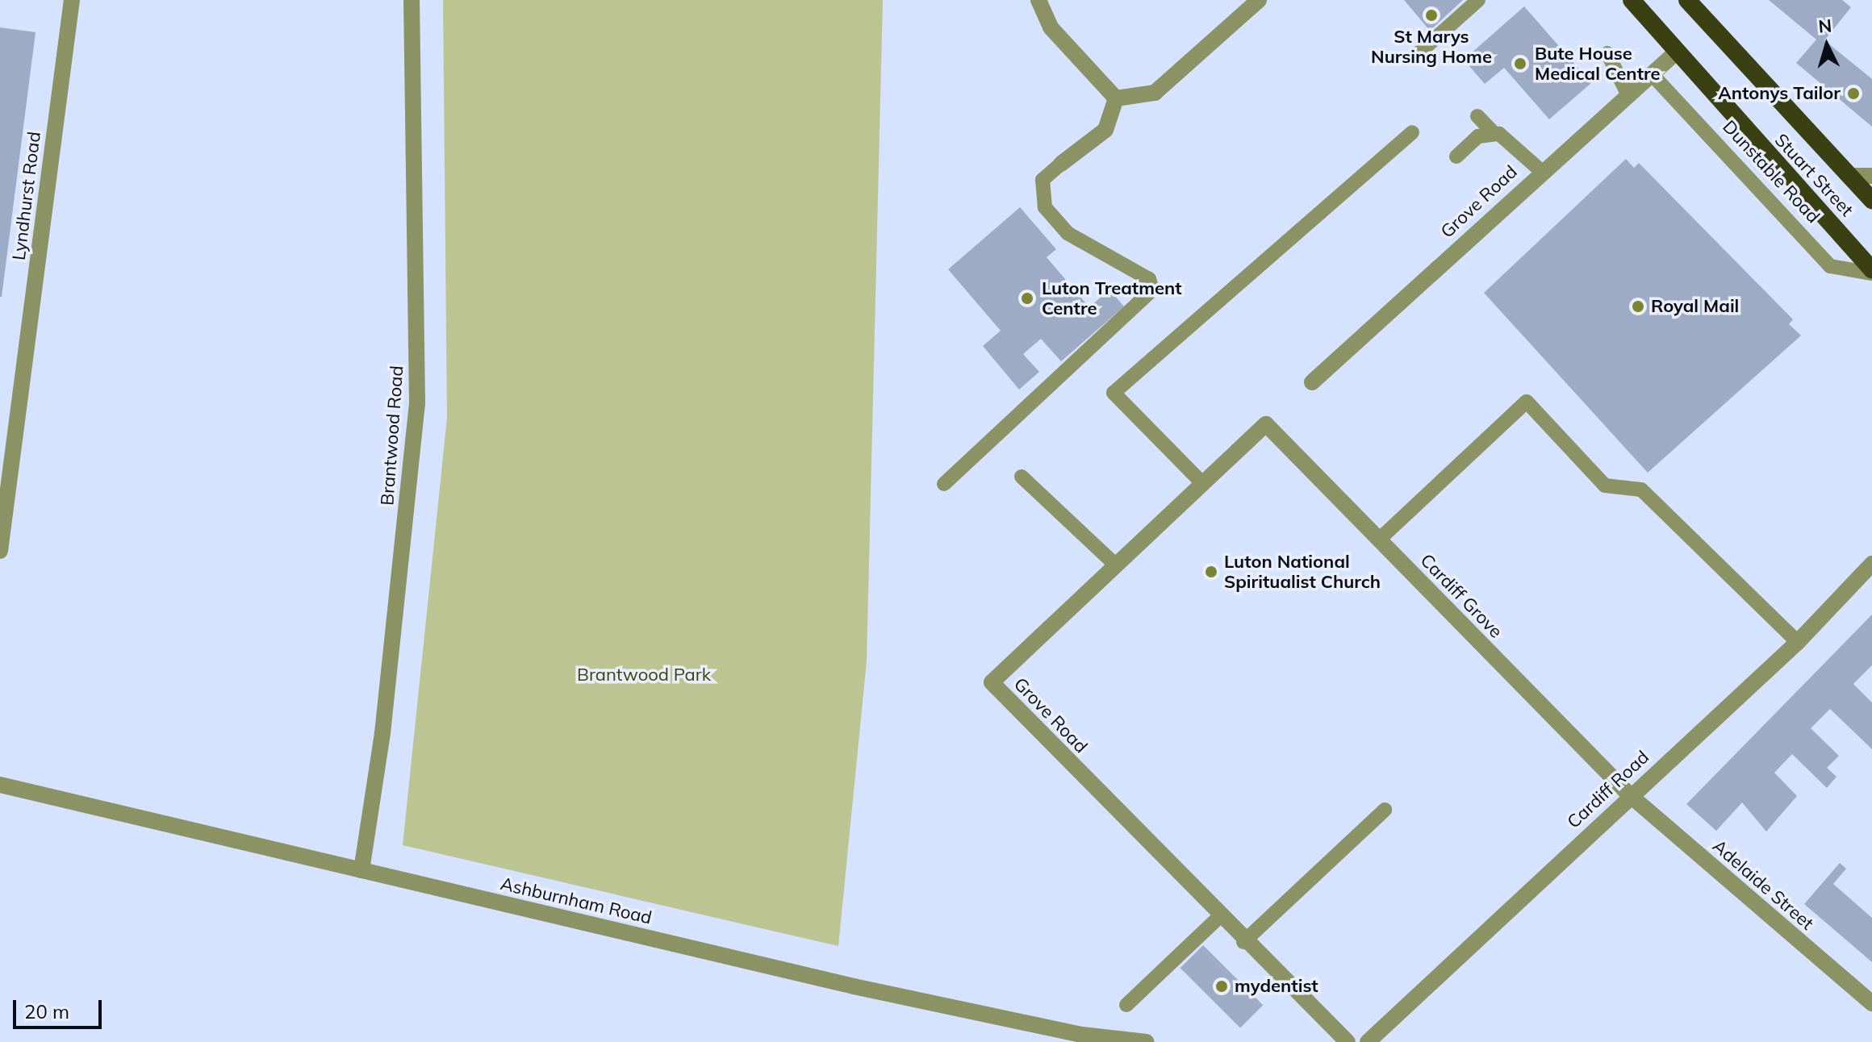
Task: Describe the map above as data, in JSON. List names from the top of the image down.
{
  "streets": {
    "highway": ["Dunstable Road", "Stuart Street"],
    "street": [
      "Lyndhurst Road",
      "Grove Road",
      "Brantwood Road",
      "Cardiff Grove",
      "Cardiff Road",
      "Adelaide Street",
      "Ashburnham Road"
    ]
  },
  "crossings": [
    ["Dunstable Road", "Stuart Street"],
    ["Dunstable Road", "Grove Road"],
    ["Grove Road", "Cardiff Grove"],
    ["Brantwood Road", "Ashburnham Road"],
    ["Cardiff Grove", "Cardiff Road"],
    ["Cardiff Grove", "Adelaide Street"],
    ["Cardiff Road", "Adelaide Street"]
  ],
  "parks": ["Brantwood Park"],
  "places": [
    "St Marys Nursing Home",
    "Bute House Medical Centre",
    "Antonys Tailor",
    "Luton Treatment Centre",
    "Royal Mail",
    "Luton National Spiritualist Church",
    "mydentist"
  ],
  "scale_bar": "20 m",
  "north": "top"
}
